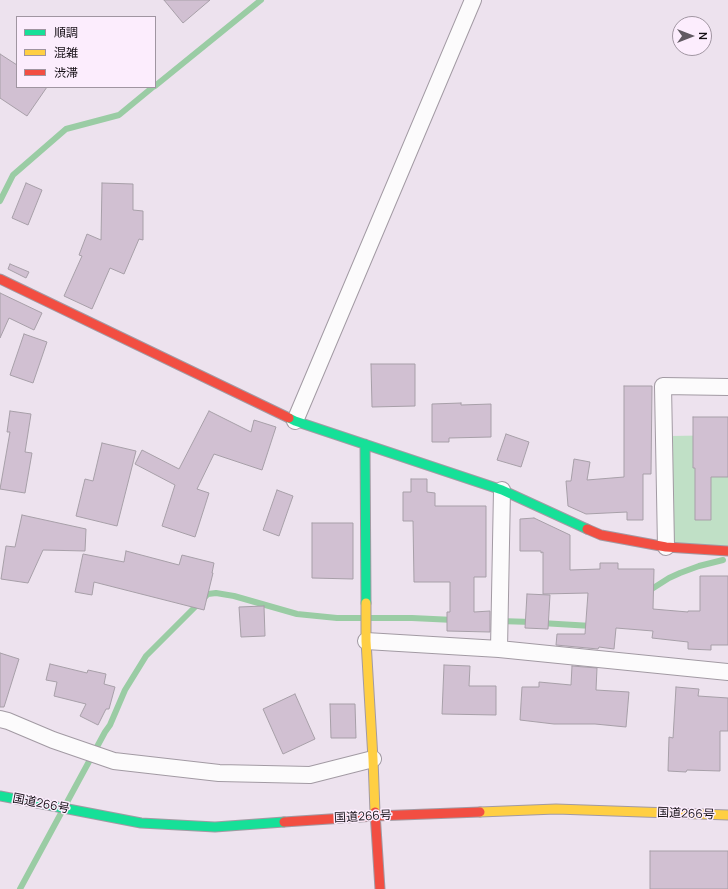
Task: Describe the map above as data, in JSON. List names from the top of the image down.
{
  "streets": {
    "main road": ["国道266号"]
  },
  "legend": ["順調", "混雑", "渋滞"],
  "north": "right"
}
